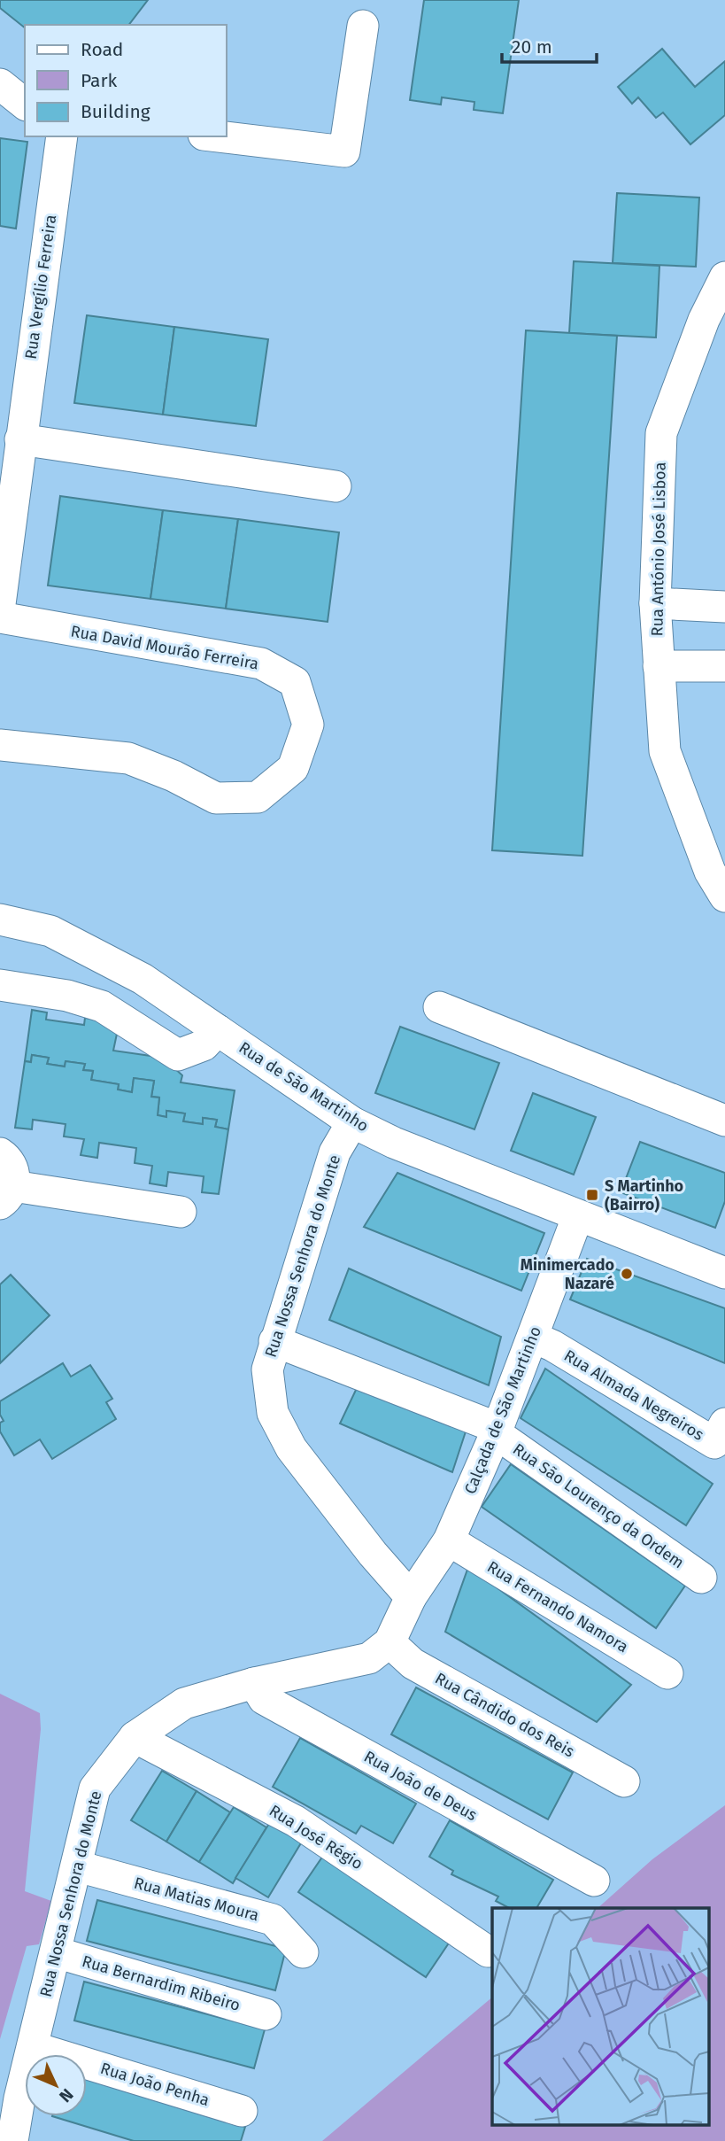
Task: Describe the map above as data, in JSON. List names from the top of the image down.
{
  "streets": {
    "street": [
      "Rua Vergílio Ferreira",
      "Rua António José Lisboa",
      "Rua David Mourão Ferreira",
      "Rua de São Martinho",
      "Rua Nossa Senhora do Monte",
      "Rua Almada Negreiros",
      "Calçada de São Martinho",
      "Rua São Lourenço da Ordem",
      "Rua Fernando Namora",
      "Rua Cândido dos Reis",
      "Rua João de Deus",
      "Rua José Régio",
      "Rua Matias Moura",
      "Rua Bernardim Ribeiro",
      "Rua João Penha"
    ]
  },
  "crossings": [
    ["Rua de São Martinho", "Rua Nossa Senhora do Monte"],
    ["Rua de São Martinho", "Calçada de São Martinho"],
    ["Rua Nossa Senhora do Monte", "Calçada de São Martinho"],
    ["Rua Nossa Senhora do Monte", "Rua São Lourenço da Ordem"],
    ["Rua Nossa Senhora do Monte", "Rua Cândido dos Reis"],
    ["Rua Nossa Senhora do Monte", "Rua João de Deus"],
    ["Rua Nossa Senhora do Monte", "Rua José Régio"],
    ["Rua Nossa Senhora do Monte", "Rua Matias Moura"],
    ["Rua Nossa Senhora do Monte", "Rua Bernardim Ribeiro"],
    ["Rua Nossa Senhora do Monte", "Rua João Penha"],
    ["Rua Almada Negreiros", "Calçada de São Martinho"],
    ["Calçada de São Martinho", "Rua São Lourenço da Ordem"],
    ["Calçada de São Martinho", "Rua Fernando Namora"]
  ],
  "places": {
    "transit": ["S Martinho (Bairro)"],
    "other": ["Minimercado Nazaré"]
  },
  "legend": ["Road", "Park", "Building"],
  "scale_bar": "20 m",
  "north": "bottom right"
}
